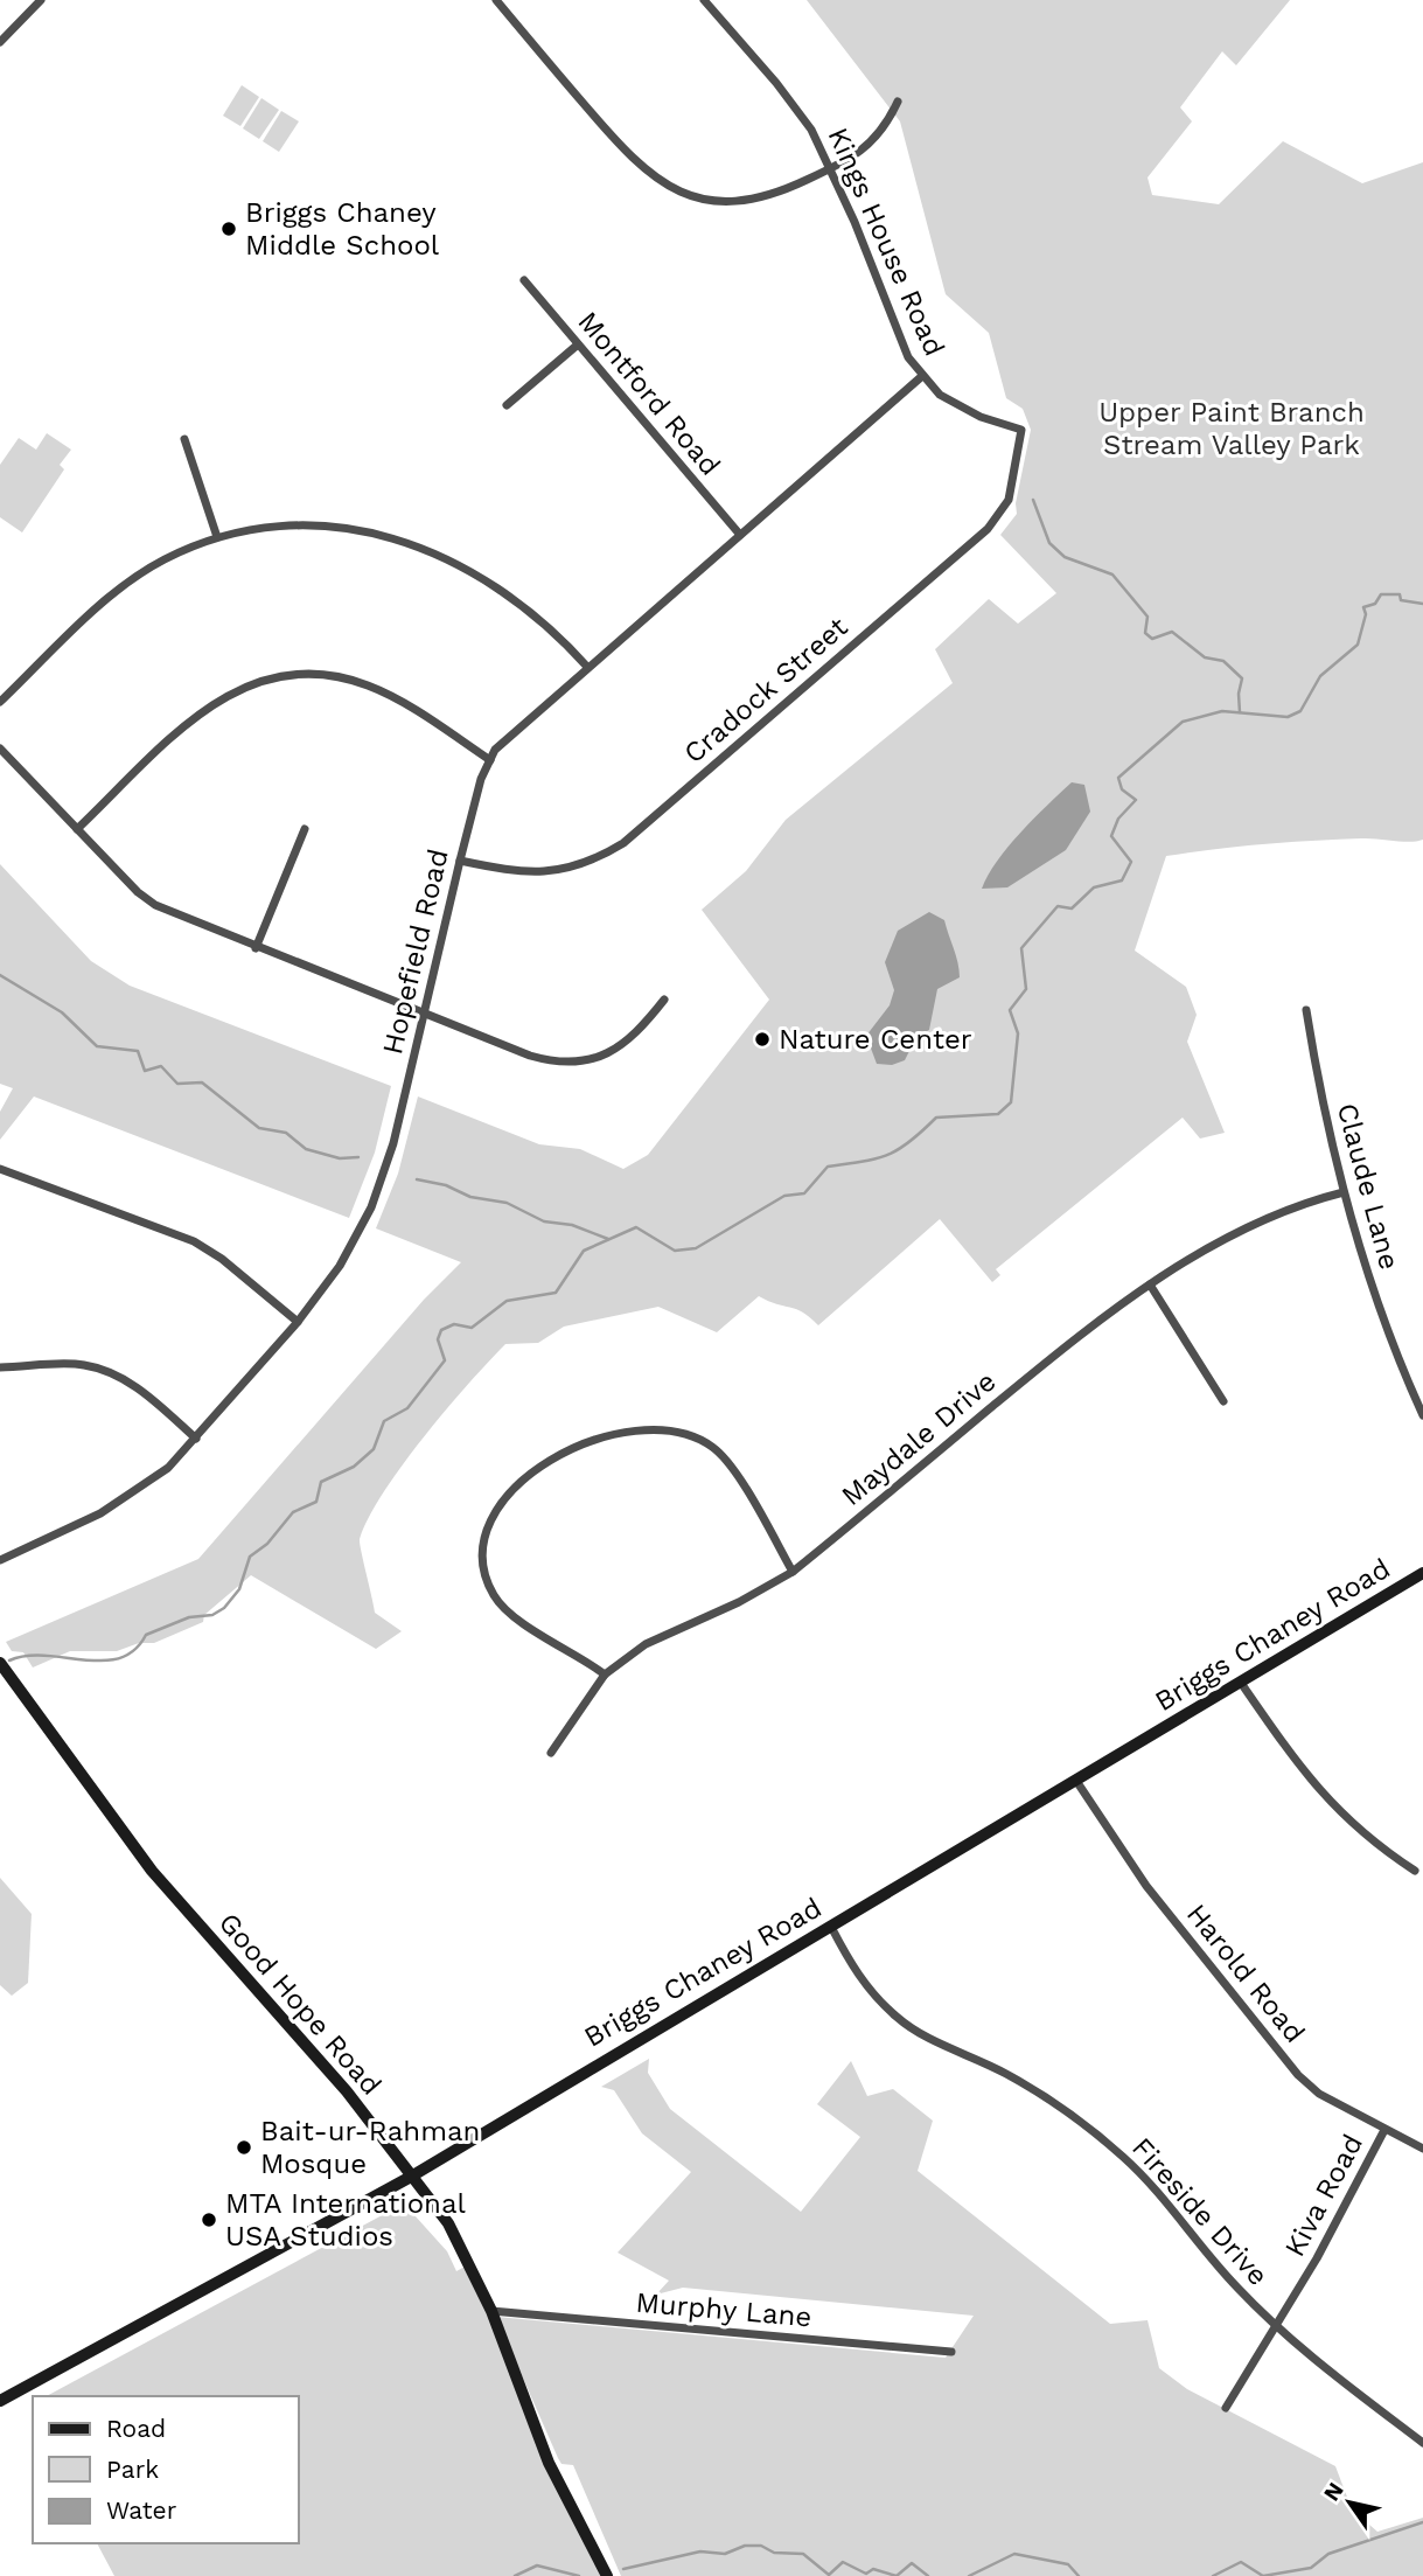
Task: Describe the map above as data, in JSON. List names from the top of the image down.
{
  "streets": {
    "main road": ["Briggs Chaney Road", "Good Hope Road"],
    "street": [
      "Kings House Road",
      "Montford Road",
      "Cradock Street",
      "Hopefield Road",
      "Claude Lane",
      "Maydale Drive",
      "Harold Road",
      "Kiva Road",
      "Fireside Drive",
      "Murphy Lane"
    ]
  },
  "crossings": [
    ["Kings House Road", "Cradock Street"],
    ["Kings House Road", "Hopefield Road"],
    ["Montford Road", "Hopefield Road"],
    ["Cradock Street", "Hopefield Road"],
    ["Claude Lane", "Maydale Drive"],
    ["Briggs Chaney Road", "Harold Road"],
    ["Briggs Chaney Road", "Good Hope Road"],
    ["Briggs Chaney Road", "Fireside Drive"],
    ["Harold Road", "Kiva Road"],
    ["Good Hope Road", "Murphy Lane"],
    ["Kiva Road", "Fireside Drive"]
  ],
  "parks": ["Upper Paint Branch Stream Valley Park"],
  "places": [
    "Briggs Chaney Middle School",
    "Nature Center",
    "Bait-ur-Rahman Mosque",
    "MTA International USA Studios"
  ],
  "legend": ["Road", "Park", "Water"],
  "north": "top left"
}
